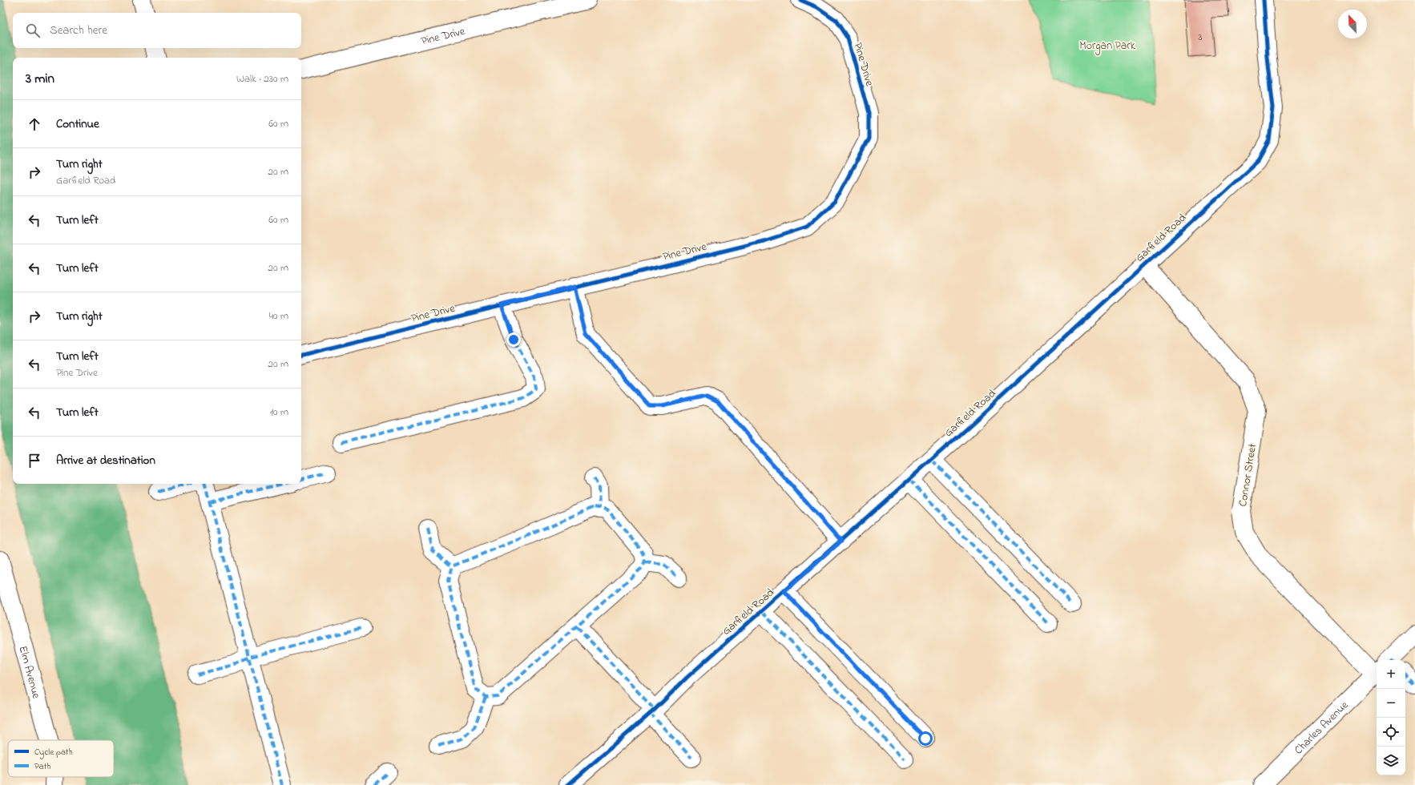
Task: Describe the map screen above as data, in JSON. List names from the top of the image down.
{
  "streets": {
    "street": [
      "Pine Drive",
      "Garfield Road",
      "Connor Street",
      "Elm Avenue",
      "Charles Avenue"
    ]
  },
  "crossings": [
    ["Garfield Road", "Connor Street"]
  ],
  "parks": ["Morgan Park"],
  "house_numbers": ["3"],
  "legend": ["Cycle path", "Path"],
  "north": "top left",
  "page": {
    "search": "Search here",
    "heading": ["3 min", "Walk · 230 m"],
    "list": [
      ["Continue", "60 m"],
      ["Turn right", "Garfield Road", "20 m"],
      ["Turn left", "60 m"],
      ["Turn left", "20 m"],
      ["Turn right", "40 m"],
      ["Turn left", "Pine Drive", "20 m"],
      ["Turn left", "10 m"],
      "Arrive at destination"
    ],
    "map_buttons": ["+", "−"]
  }
}
